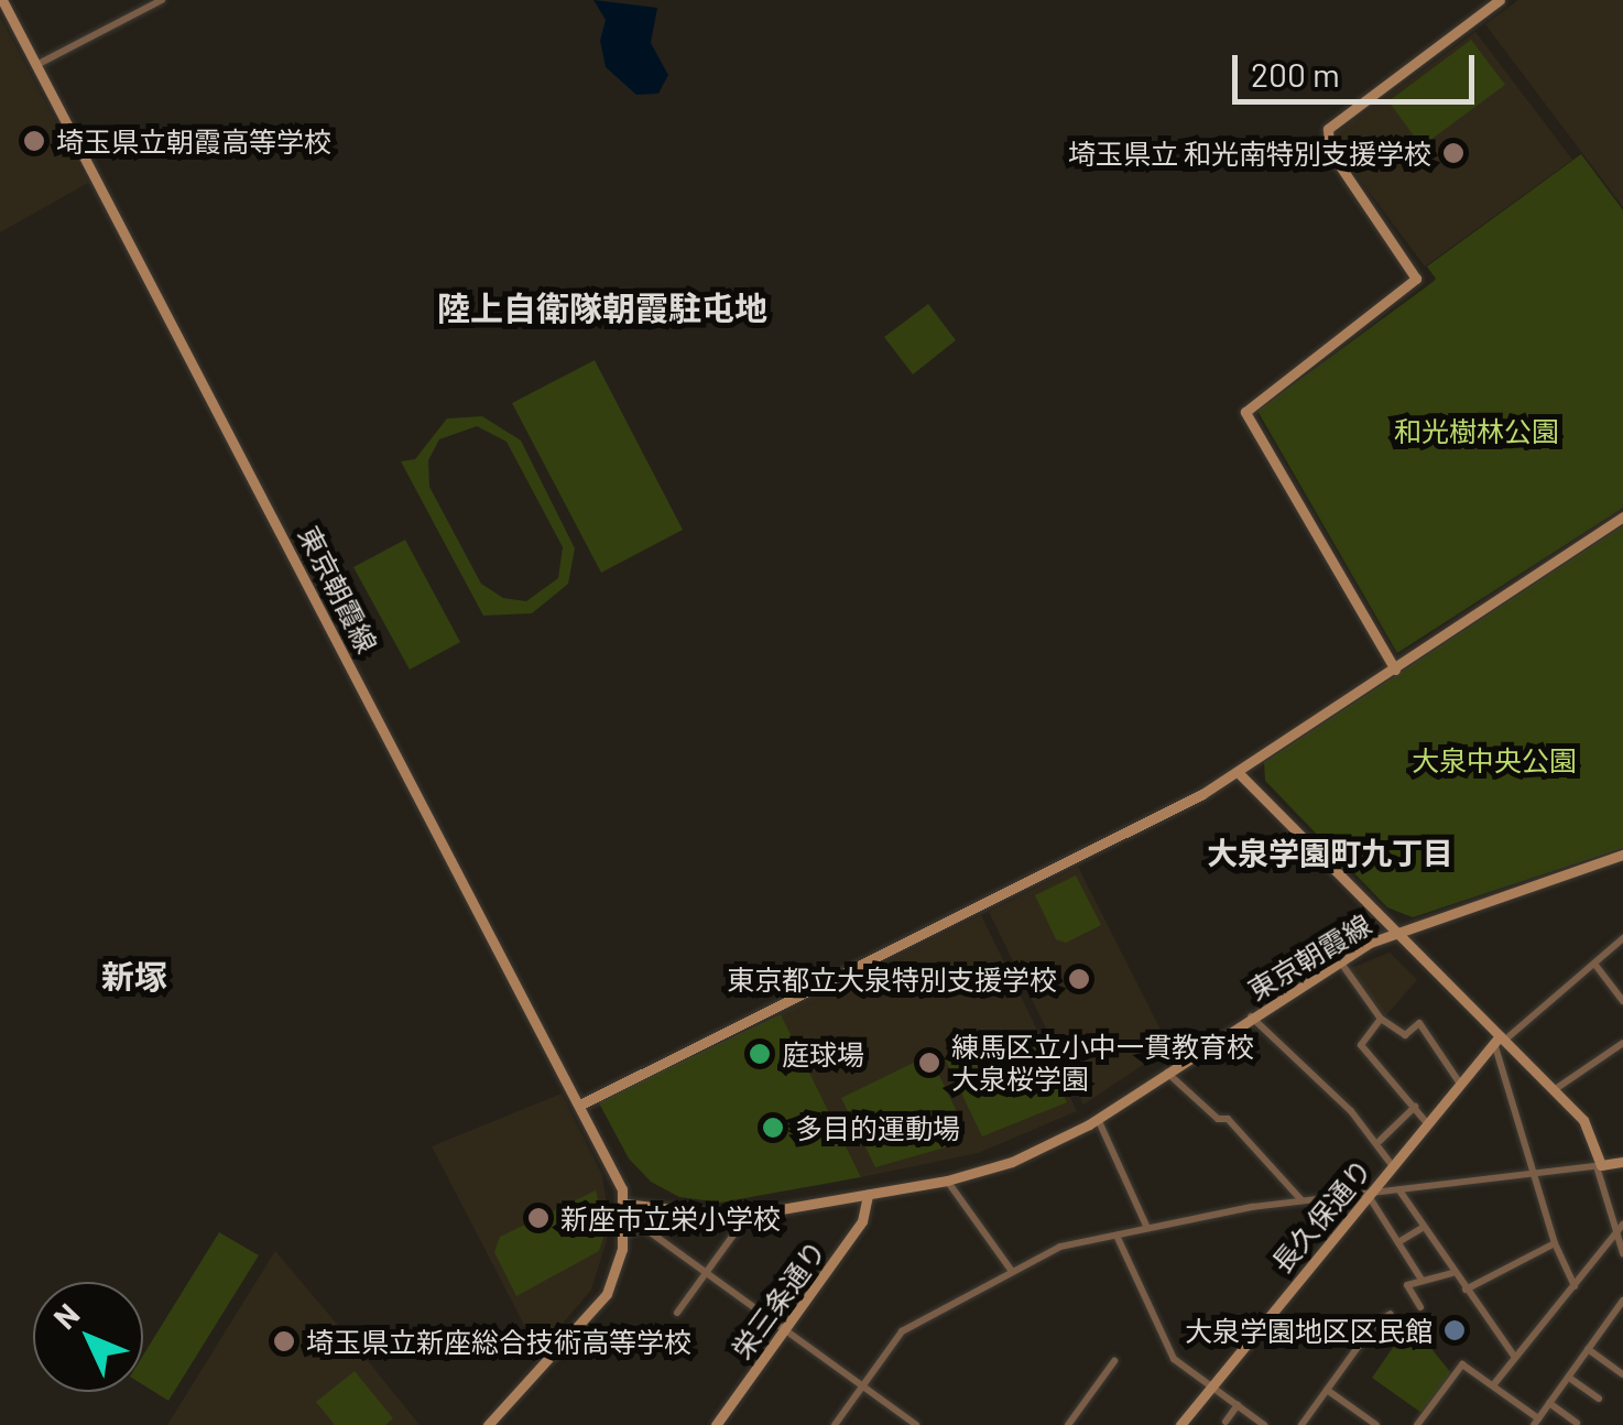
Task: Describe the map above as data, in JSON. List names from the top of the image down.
{
  "streets": {
    "street": ["東京朝霞線", "長久保通り", "栄三条通り"]
  },
  "crossings": [
    ["東京朝霞線", "長久保通り"],
    ["東京朝霞線", "栄三条通り"]
  ],
  "districts": ["陸上自衛隊朝霞駐屯地", "大泉学園町九丁目", "新塚"],
  "parks": ["和光樹林公園", "大泉中央公園"],
  "places": [
    "埼玉県立朝霞高等学校",
    "埼玉県立 和光南特別支援学校",
    "東京都立大泉特別支援学校",
    "庭球場",
    "練馬区立小中一貫教育校 大泉桜学園",
    "多目的運動場",
    "新座市立栄小学校",
    "大泉学園地区区民館",
    "埼玉県立新座総合技術高等学校"
  ],
  "scale_bar": "200 m",
  "north": "top left"
}
